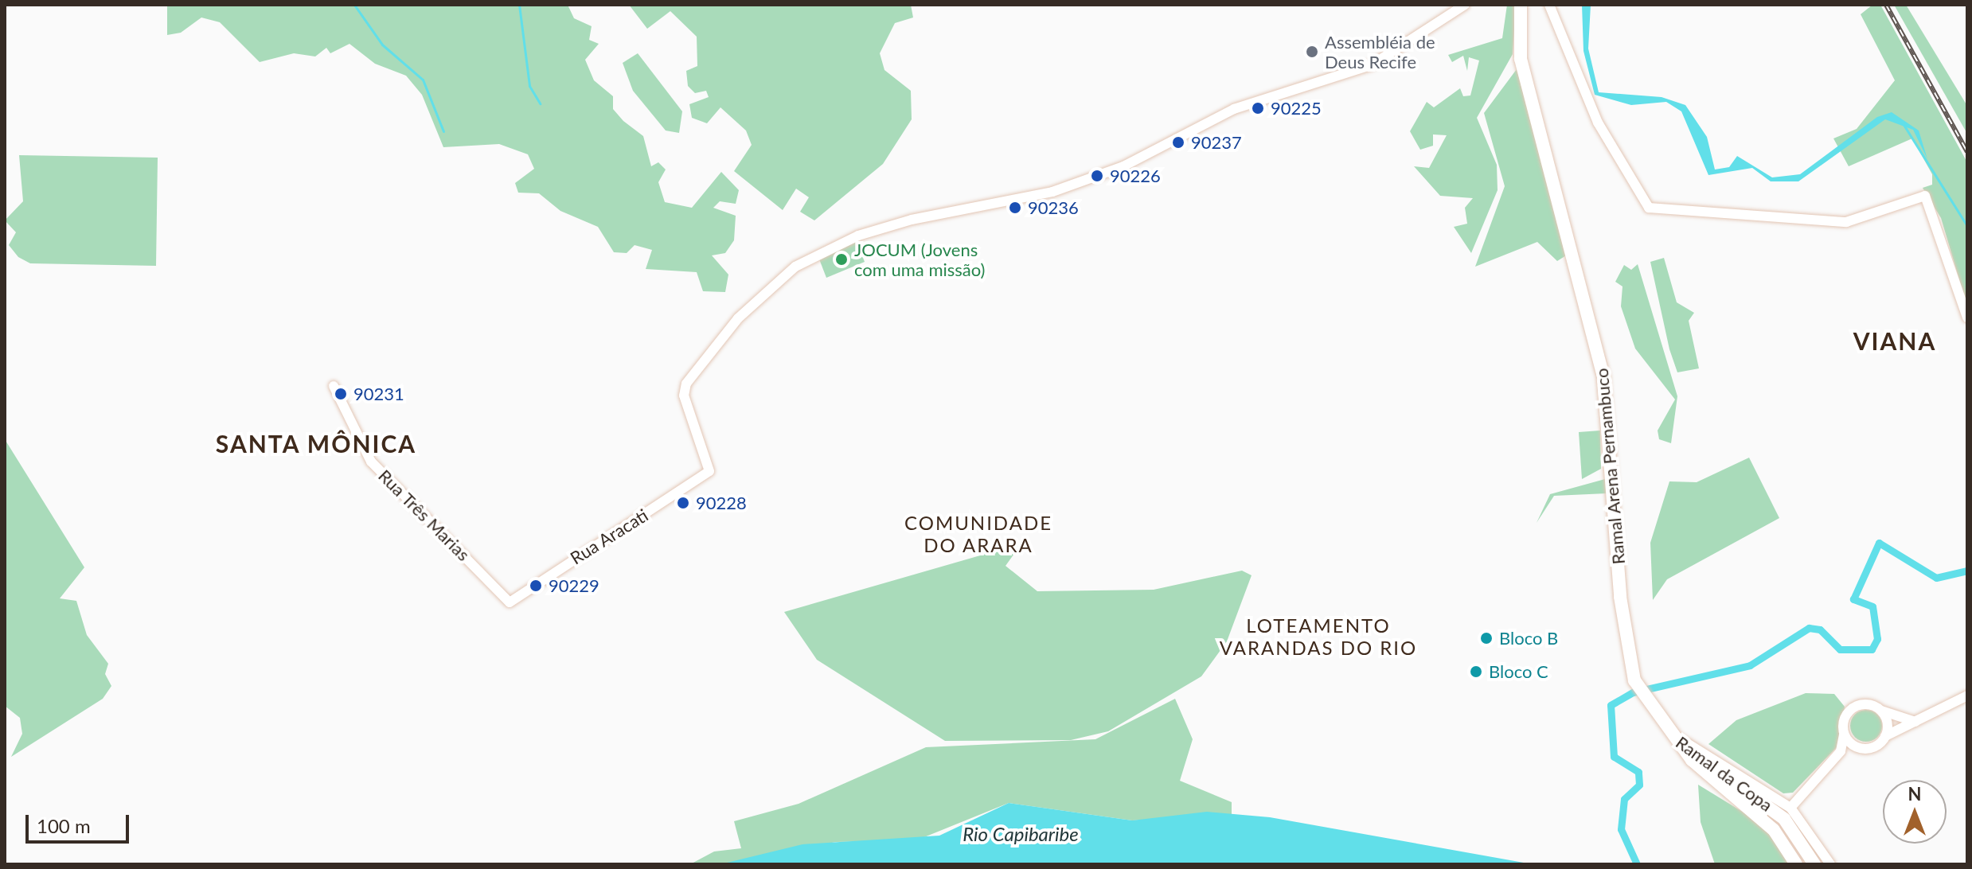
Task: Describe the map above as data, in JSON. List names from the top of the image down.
{
  "streets": {
    "main road": ["Ramal Arena Pernambuco", "Ramal da Copa"],
    "street": ["Rua Três Marias", "Rua Aracati"]
  },
  "crossings": [
    ["Ramal Arena Pernambuco", "Ramal da Copa"],
    ["Rua Três Marias", "Rua Aracati"]
  ],
  "districts": [
    "VIANA",
    "SANTA MÔNICA",
    "COMUNIDADE DO ARARA",
    "LOTEAMENTO VARANDAS DO RIO"
  ],
  "water": ["Rio Capibaribe"],
  "places": [
    "Assembléia de Deus Recife",
    "90225",
    "90237",
    "90226",
    "90236",
    "JOCUM (Jovens com uma missão)",
    "90231",
    "90228",
    "90229",
    "Bloco B",
    "Bloco C"
  ],
  "scale_bar": "100 m",
  "north": "top"
}
